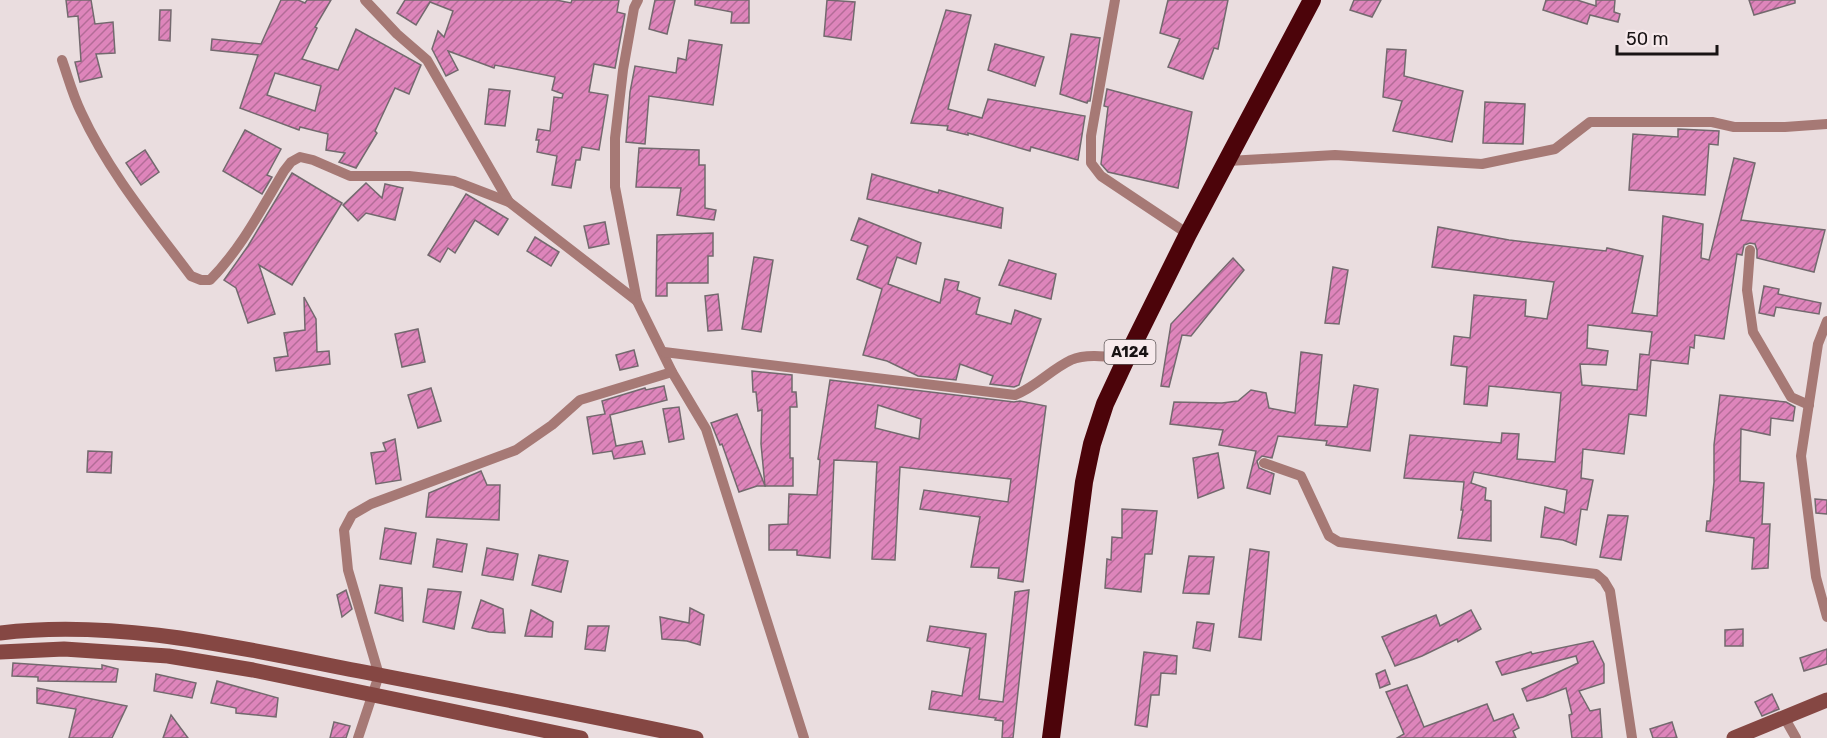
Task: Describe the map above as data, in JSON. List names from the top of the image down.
{
  "streets": {
    "highway": ["A124"]
  },
  "scale_bar": "50 m"
}
